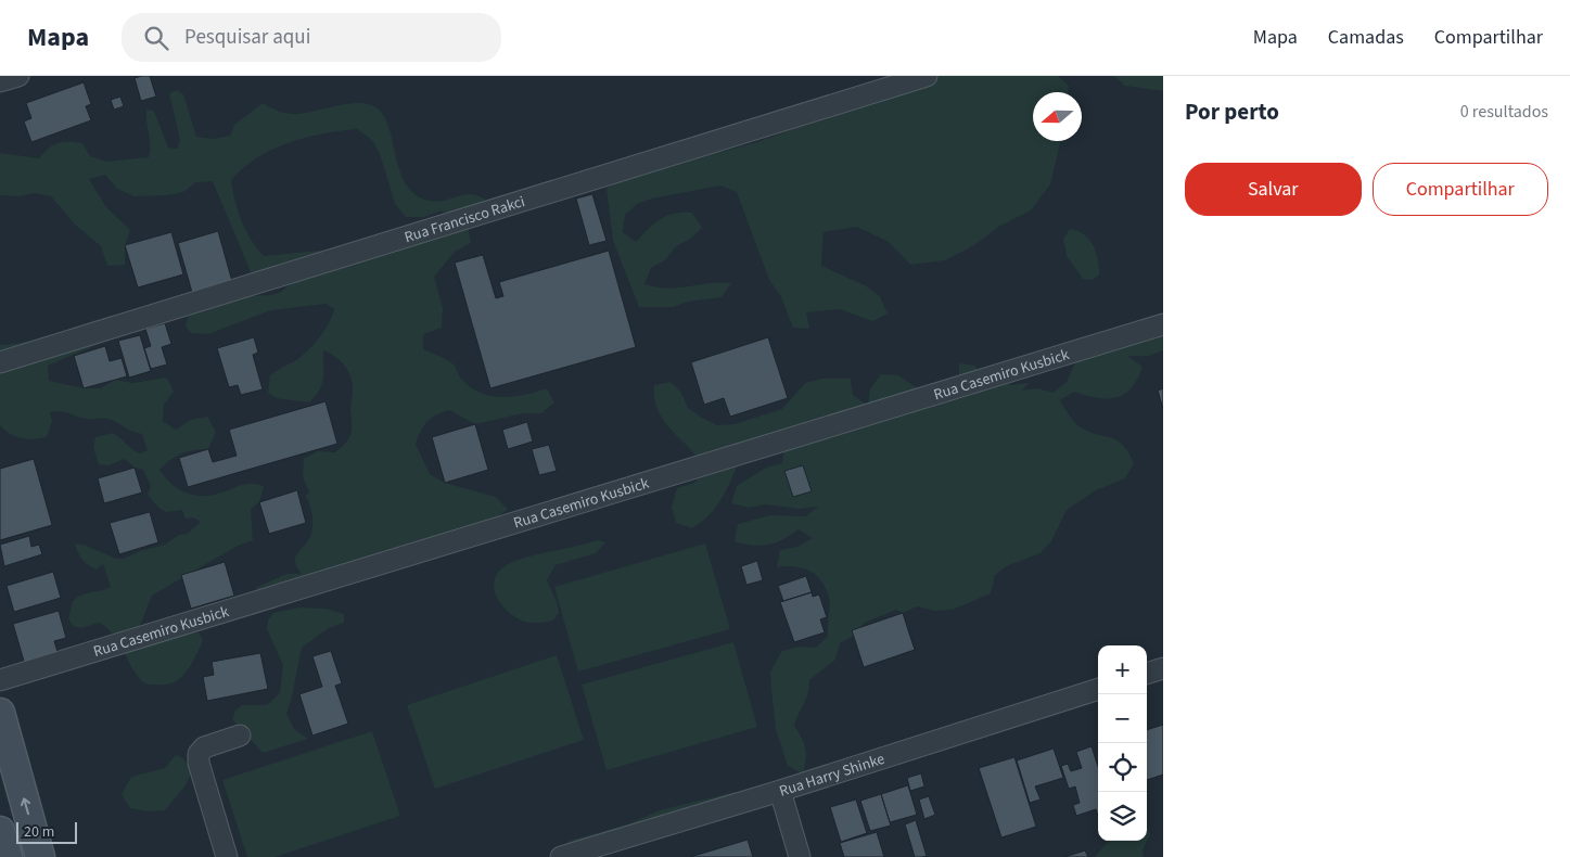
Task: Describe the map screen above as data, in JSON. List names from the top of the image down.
{
  "streets": {
    "street": ["Rua Francisco Rakci", "Rua Casemiro Kusbick", "Rua Harry Shinke"]
  },
  "scale_bar": "20 m",
  "north": "left",
  "page": {
    "header": "Mapa",
    "search": "Pesquisar aqui",
    "nav": ["Mapa", "Camadas", "Compartilhar"],
    "heading": ["Por perto", "0 resultados"],
    "buttons": ["Salvar", "Compartilhar"],
    "map_buttons": ["+", "−"],
    "scale": "20 m"
  }
}
